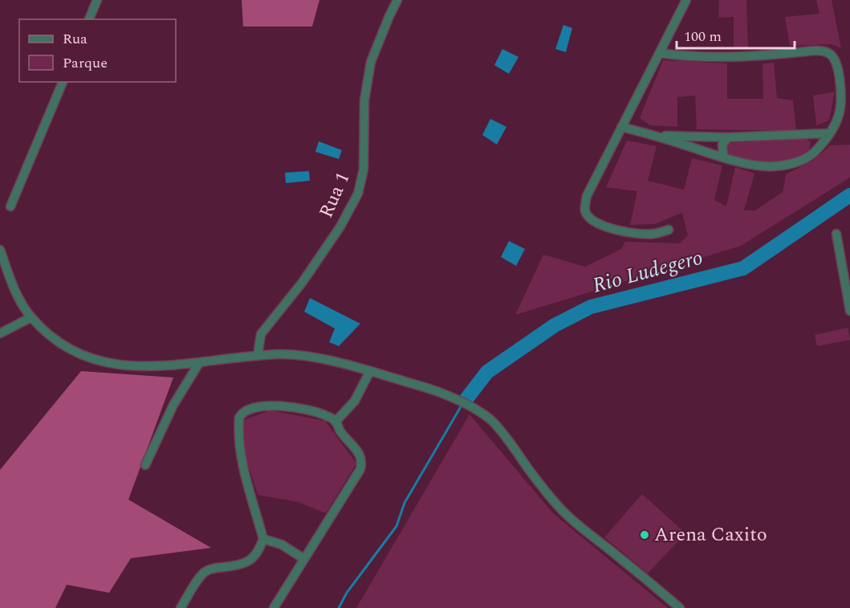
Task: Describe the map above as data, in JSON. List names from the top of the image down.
{
  "streets": {
    "street": ["Rua 1"]
  },
  "water": ["Rio Ludegero"],
  "places": ["Arena Caxito"],
  "legend": ["Rua", "Parque"],
  "scale_bar": "100 m"
}
